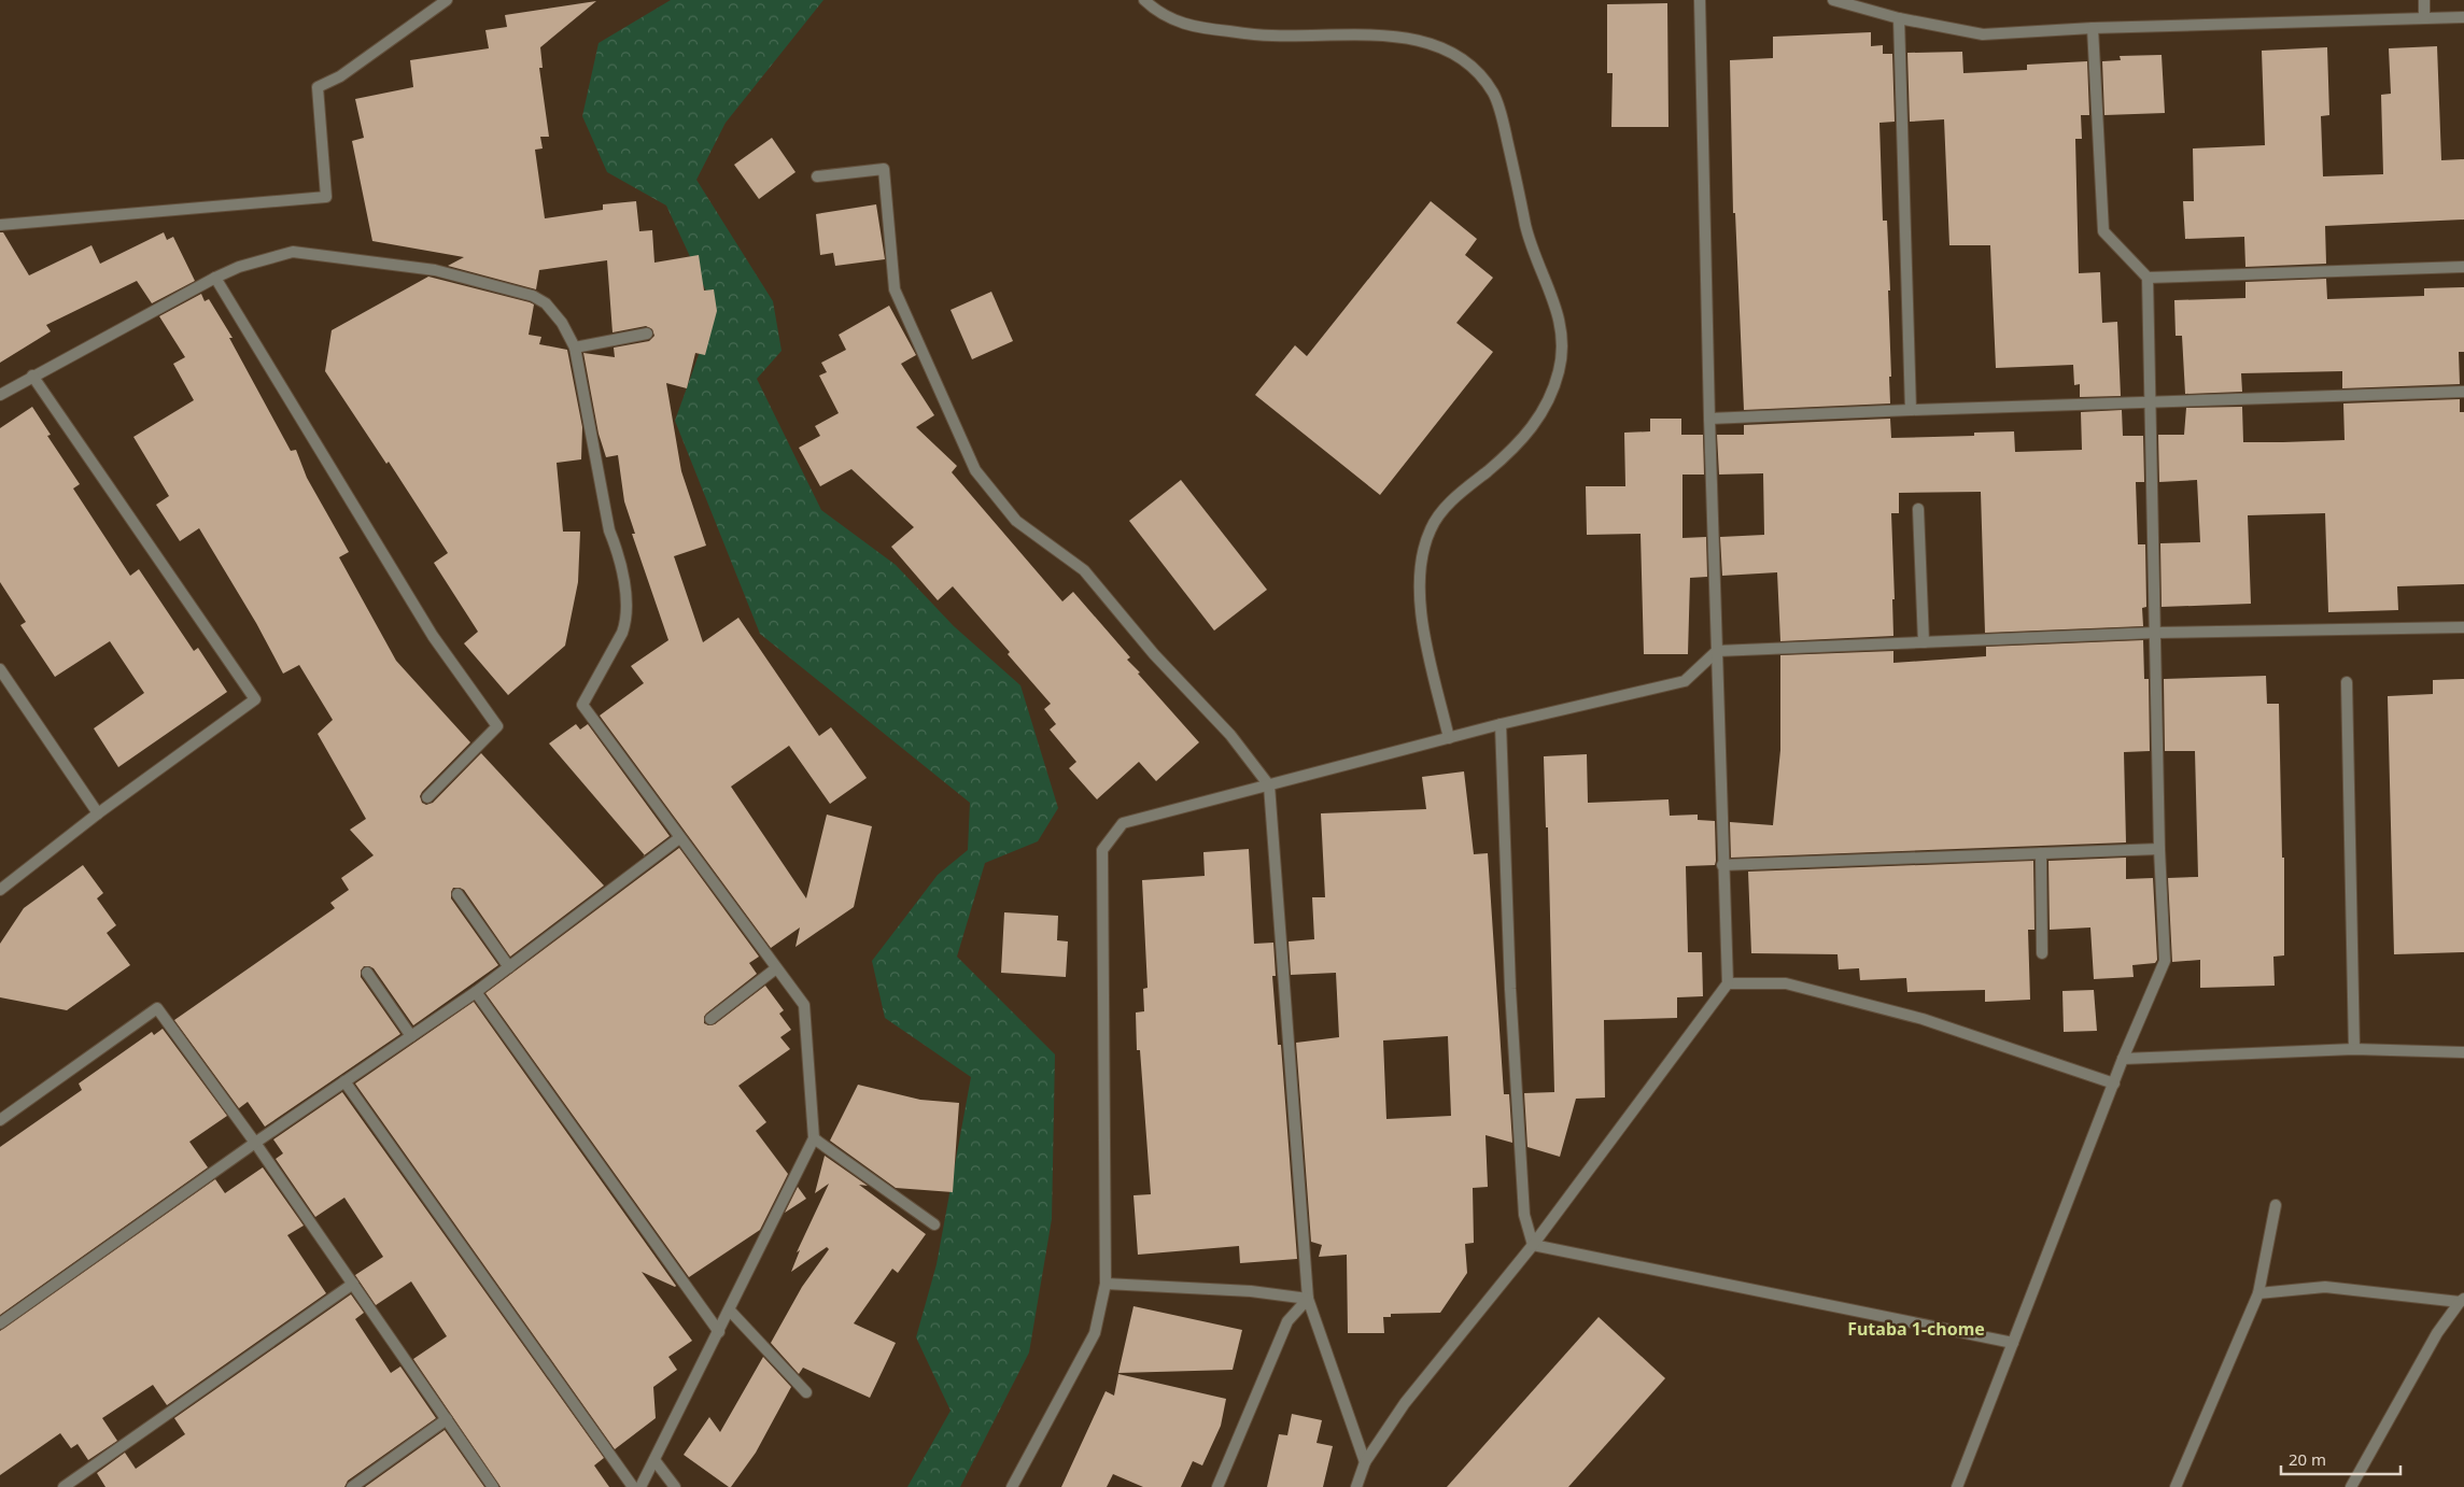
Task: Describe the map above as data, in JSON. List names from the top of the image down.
{
  "districts": ["Futaba 1-chome"],
  "scale_bar": "20 m"
}
